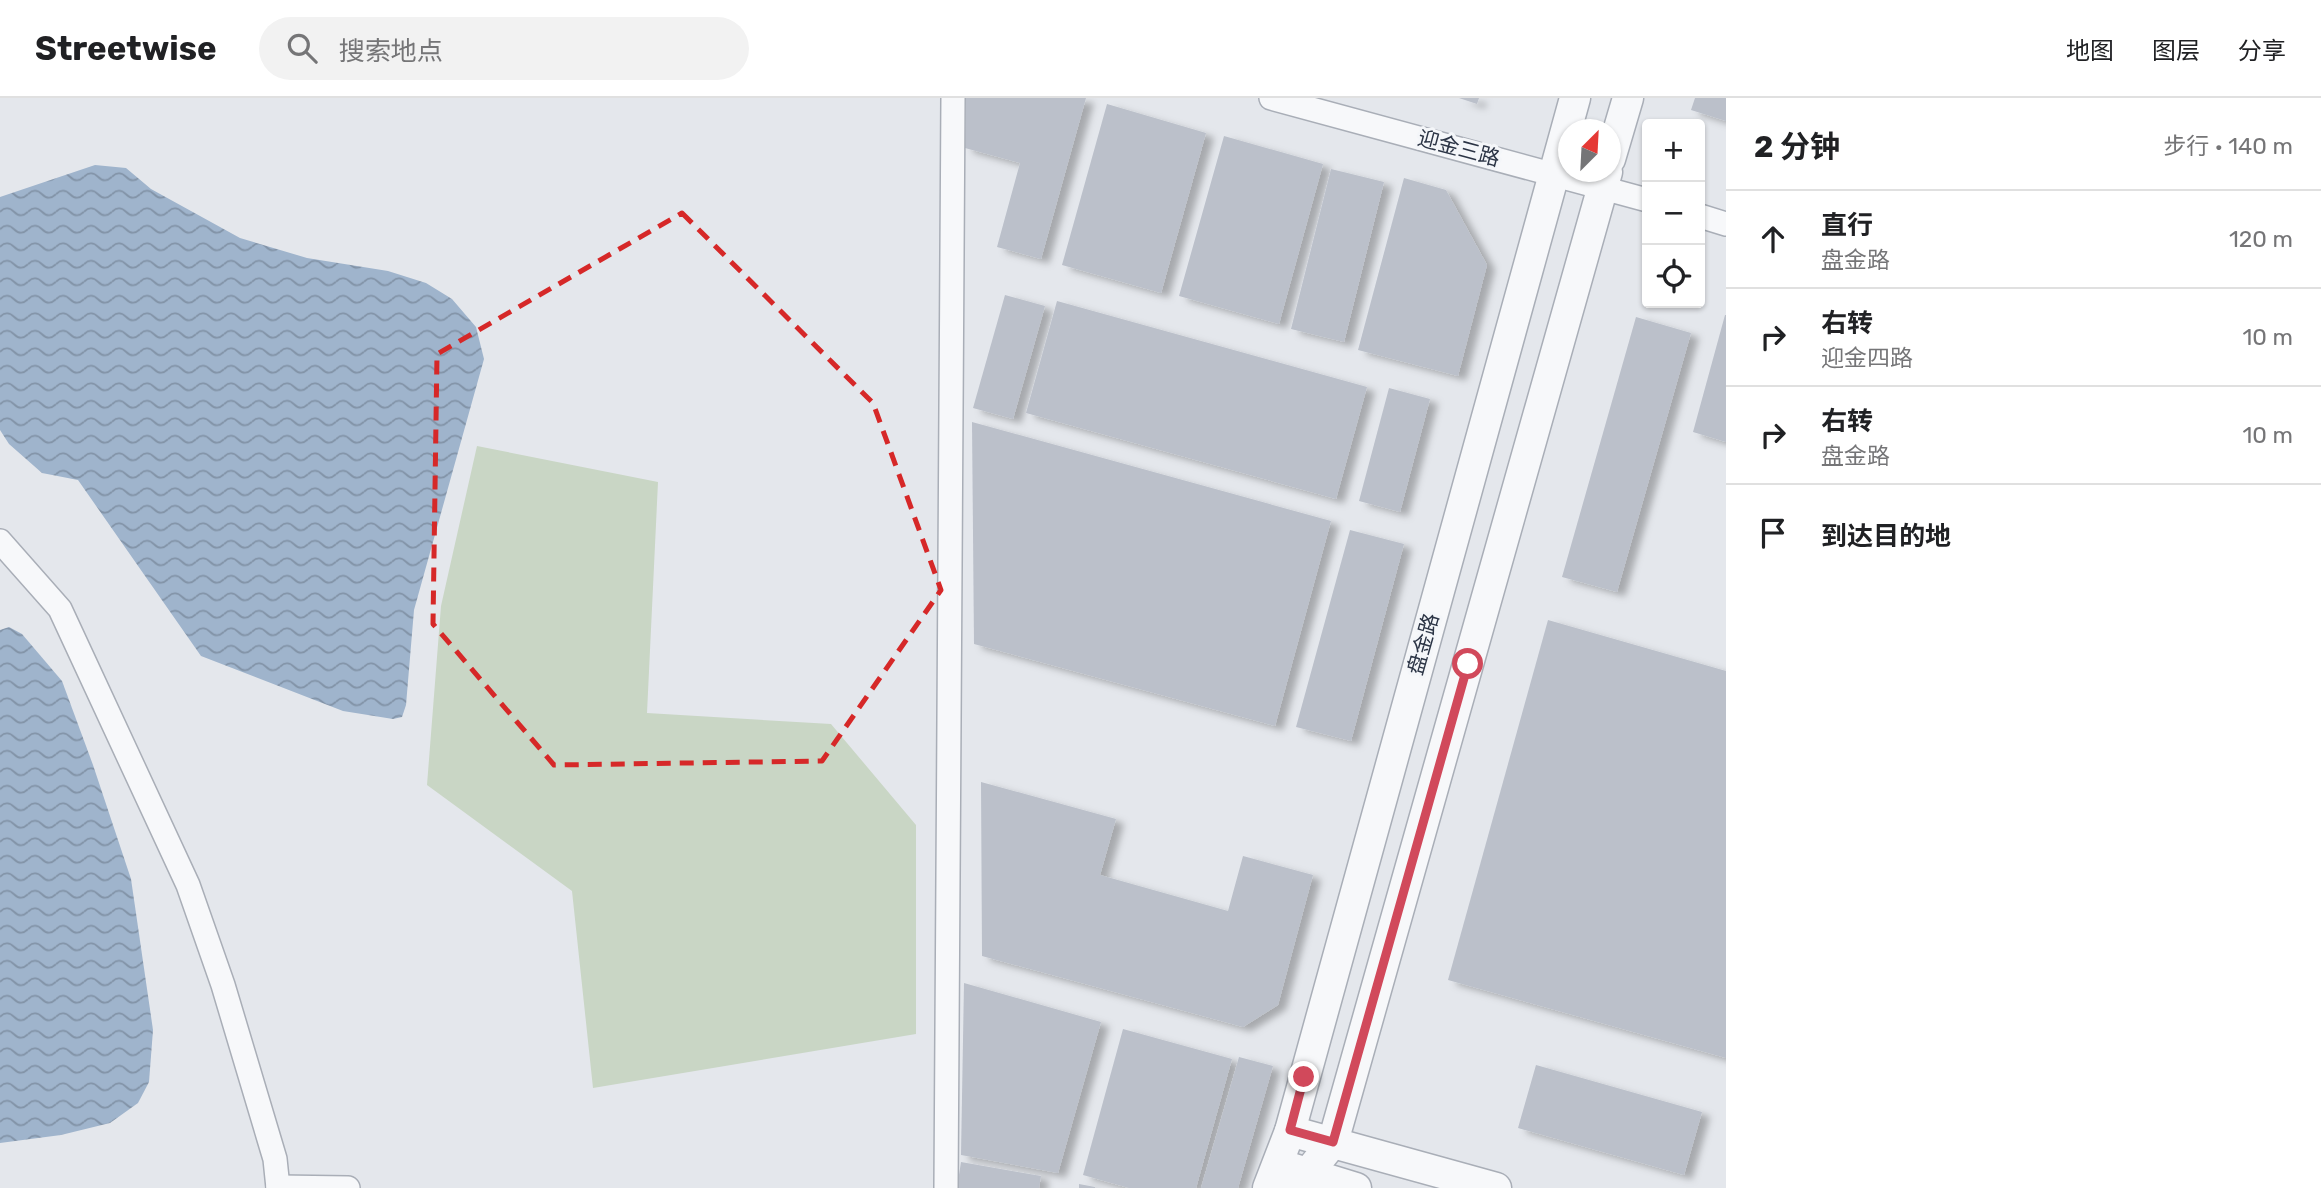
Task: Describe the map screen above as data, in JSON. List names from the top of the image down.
{
  "streets": {
    "street": ["迎金三路", "盘金路"]
  },
  "crossings": [
    ["迎金三路", "盘金路"]
  ],
  "north": "top right",
  "page": {
    "header": "Streetwise",
    "search": "搜索地点",
    "nav": ["地图", "图层", "分享"],
    "heading": ["2 分钟", "步行 · 140 m"],
    "map_buttons": ["+", "−"],
    "list": [
      ["直行", "盘金路", "120 m"],
      ["右转", "迎金四路", "10 m"],
      ["右转", "盘金路", "10 m"],
      "到达目的地"
    ]
  }
}
